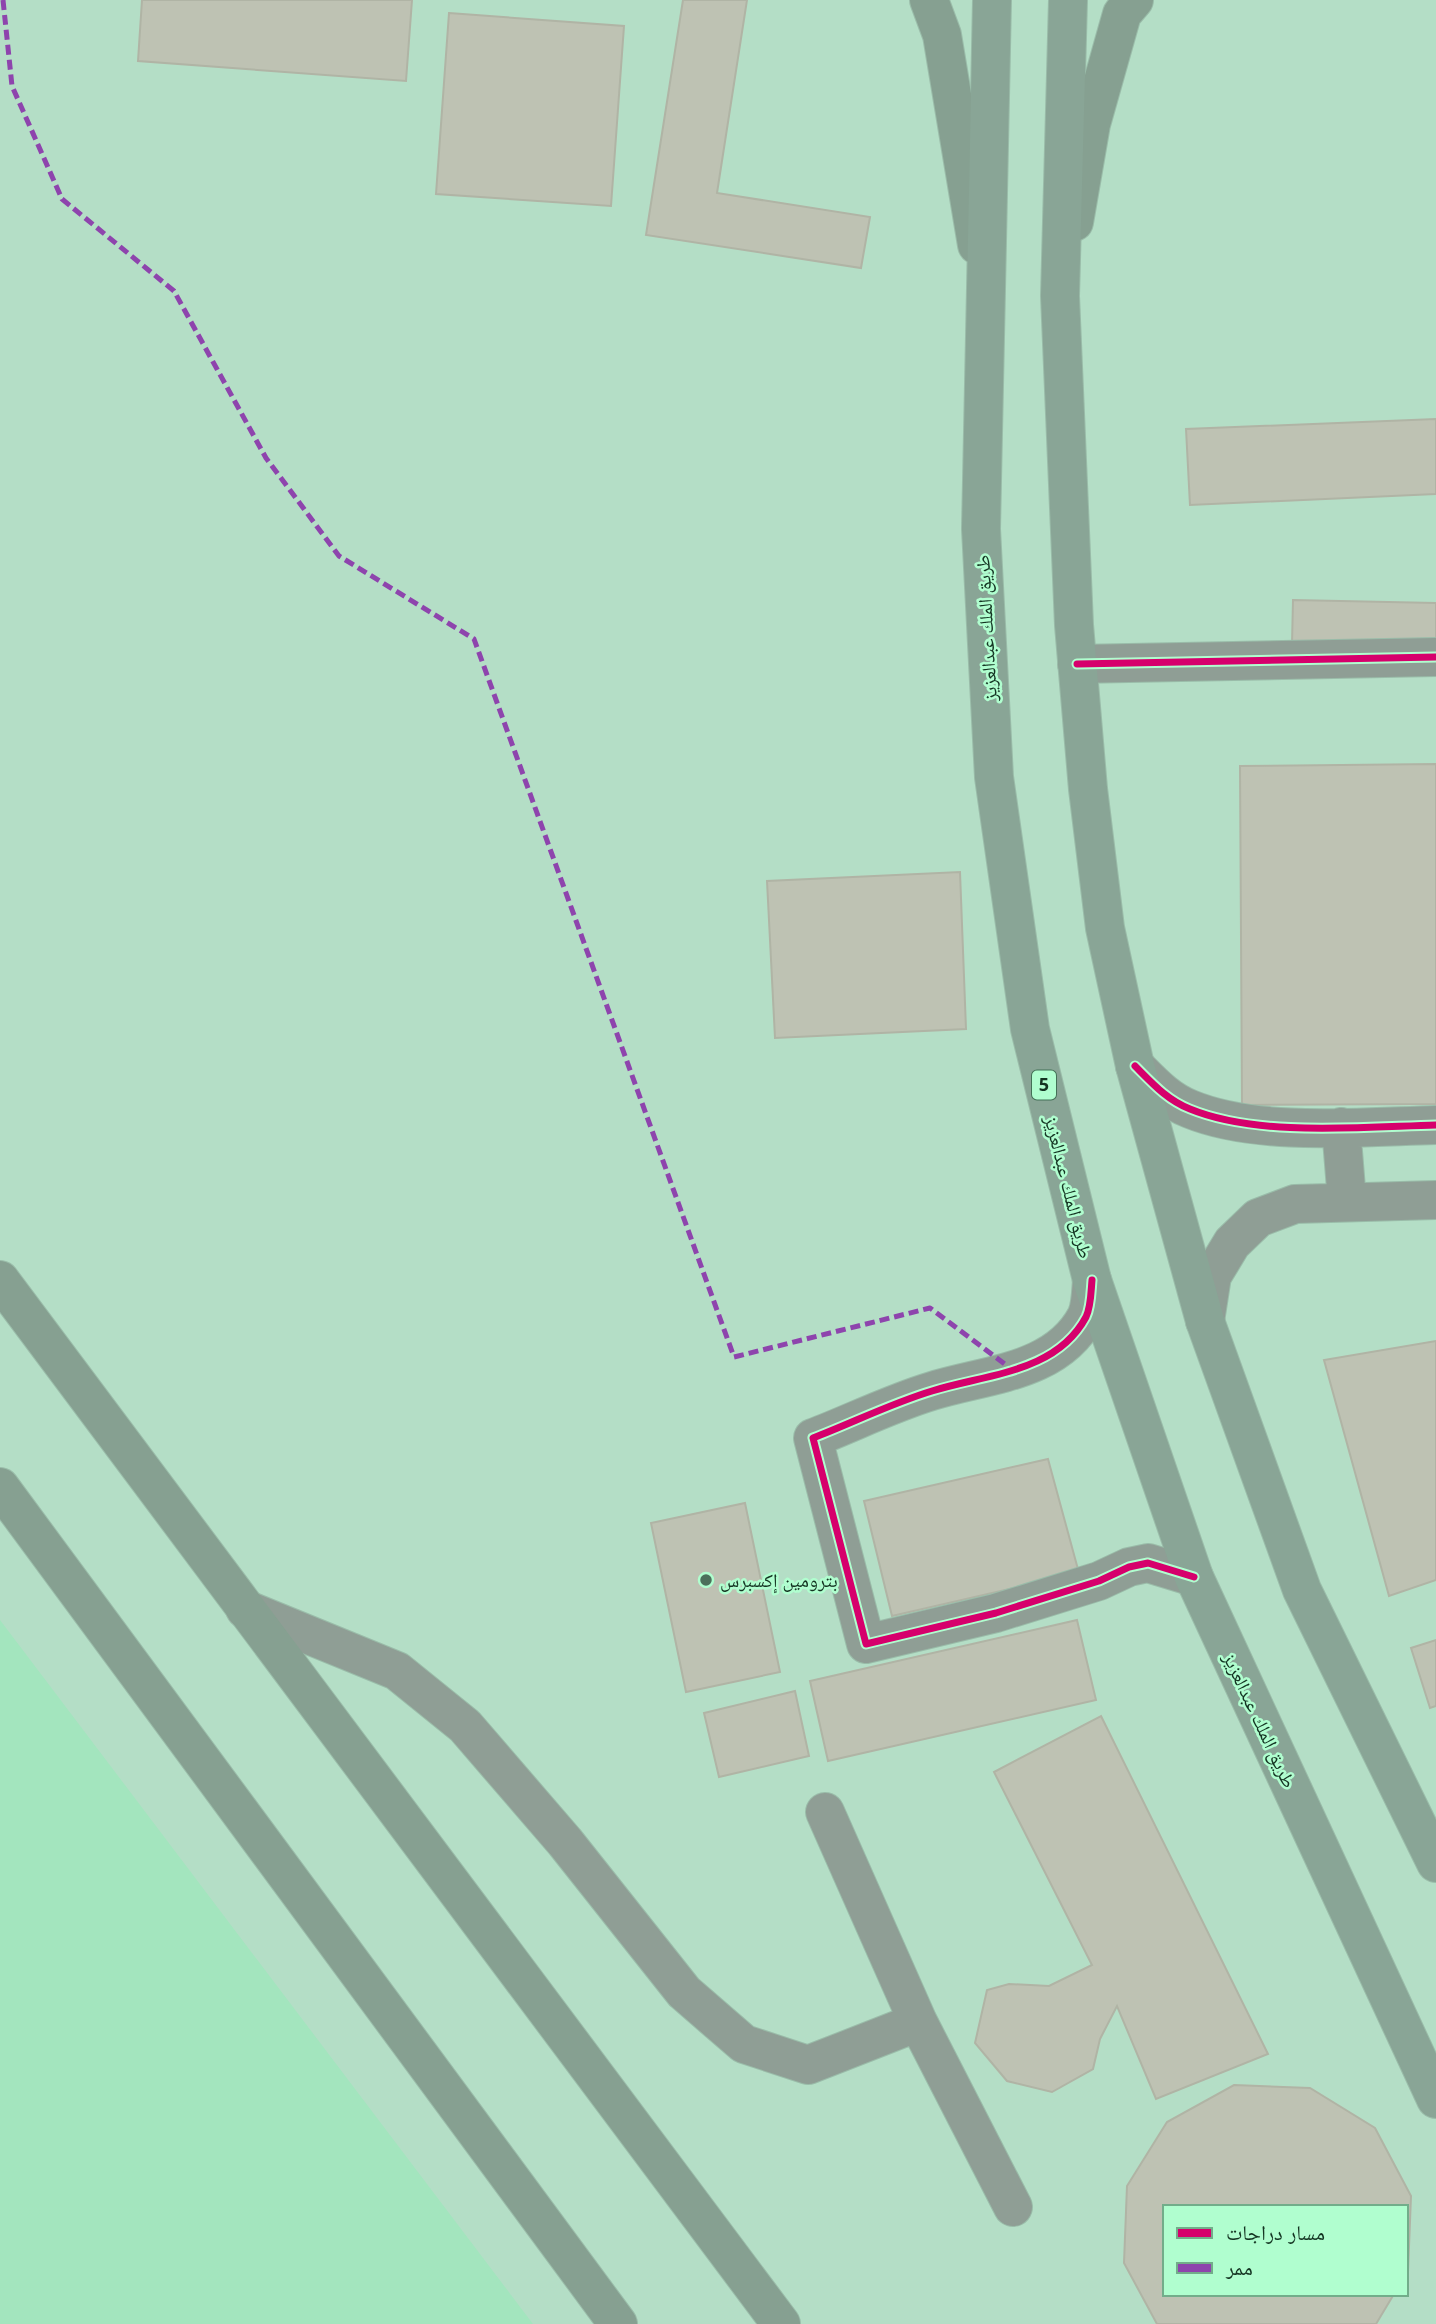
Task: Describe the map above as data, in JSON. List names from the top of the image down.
{
  "streets": {
    "highway": ["طريق الملك عبدالعزيز", "5"]
  },
  "places": ["بترومين إكسبرس"],
  "legend": ["مسار دراجات", "ممر"]
}
